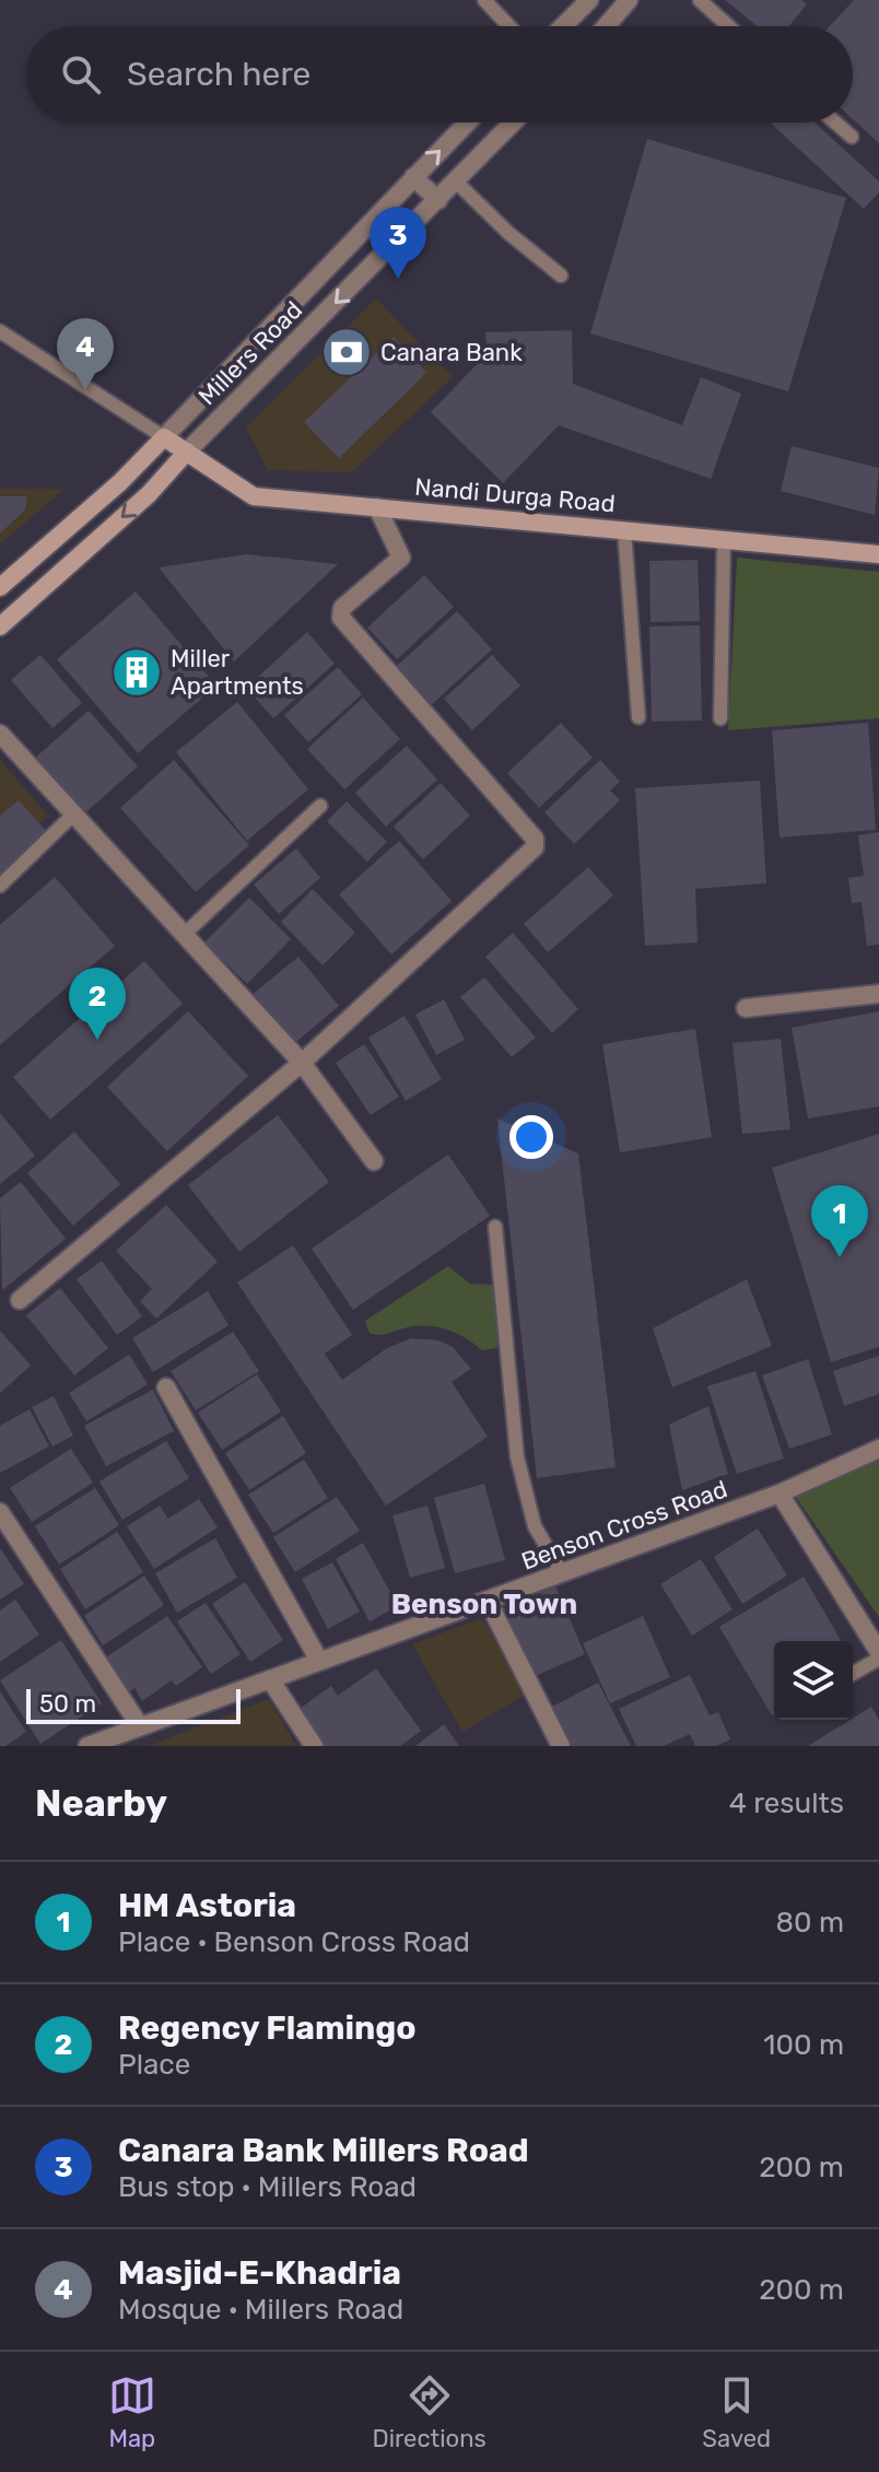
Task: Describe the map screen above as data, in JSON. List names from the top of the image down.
{
  "streets": {
    "main road": ["Millers Road", "Nandi Durga Road"],
    "street": ["Benson Cross Road"]
  },
  "crossings": [
    ["Millers Road", "Nandi Durga Road"]
  ],
  "districts": ["Benson Town"],
  "places": {
    "bank": ["Canara Bank"],
    "building": ["Miller Apartments"]
  },
  "scale_bar": "50 m",
  "page": {
    "search": "Search here",
    "pins": [
      "3",
      "4",
      "2",
      "1"
    ],
    "scale": "50 m",
    "heading": ["Nearby", "4 results"],
    "list": [
      {
        "mark": "1",
        "name": "HM Astoria",
        "note": "Place · Benson Cross Road",
        "value": "80 m"
      },
      {
        "mark": "2",
        "name": "Regency Flamingo",
        "note": "Place",
        "value": "100 m"
      },
      {
        "mark": "3",
        "name": "Canara Bank Millers Road",
        "note": "Bus stop · Millers Road",
        "value": "200 m"
      },
      {
        "mark": "4",
        "name": "Masjid-E-Khadria",
        "note": "Mosque · Millers Road",
        "value": "200 m"
      }
    ],
    "nav": ["Map", "Directions", "Saved"]
  }
}
